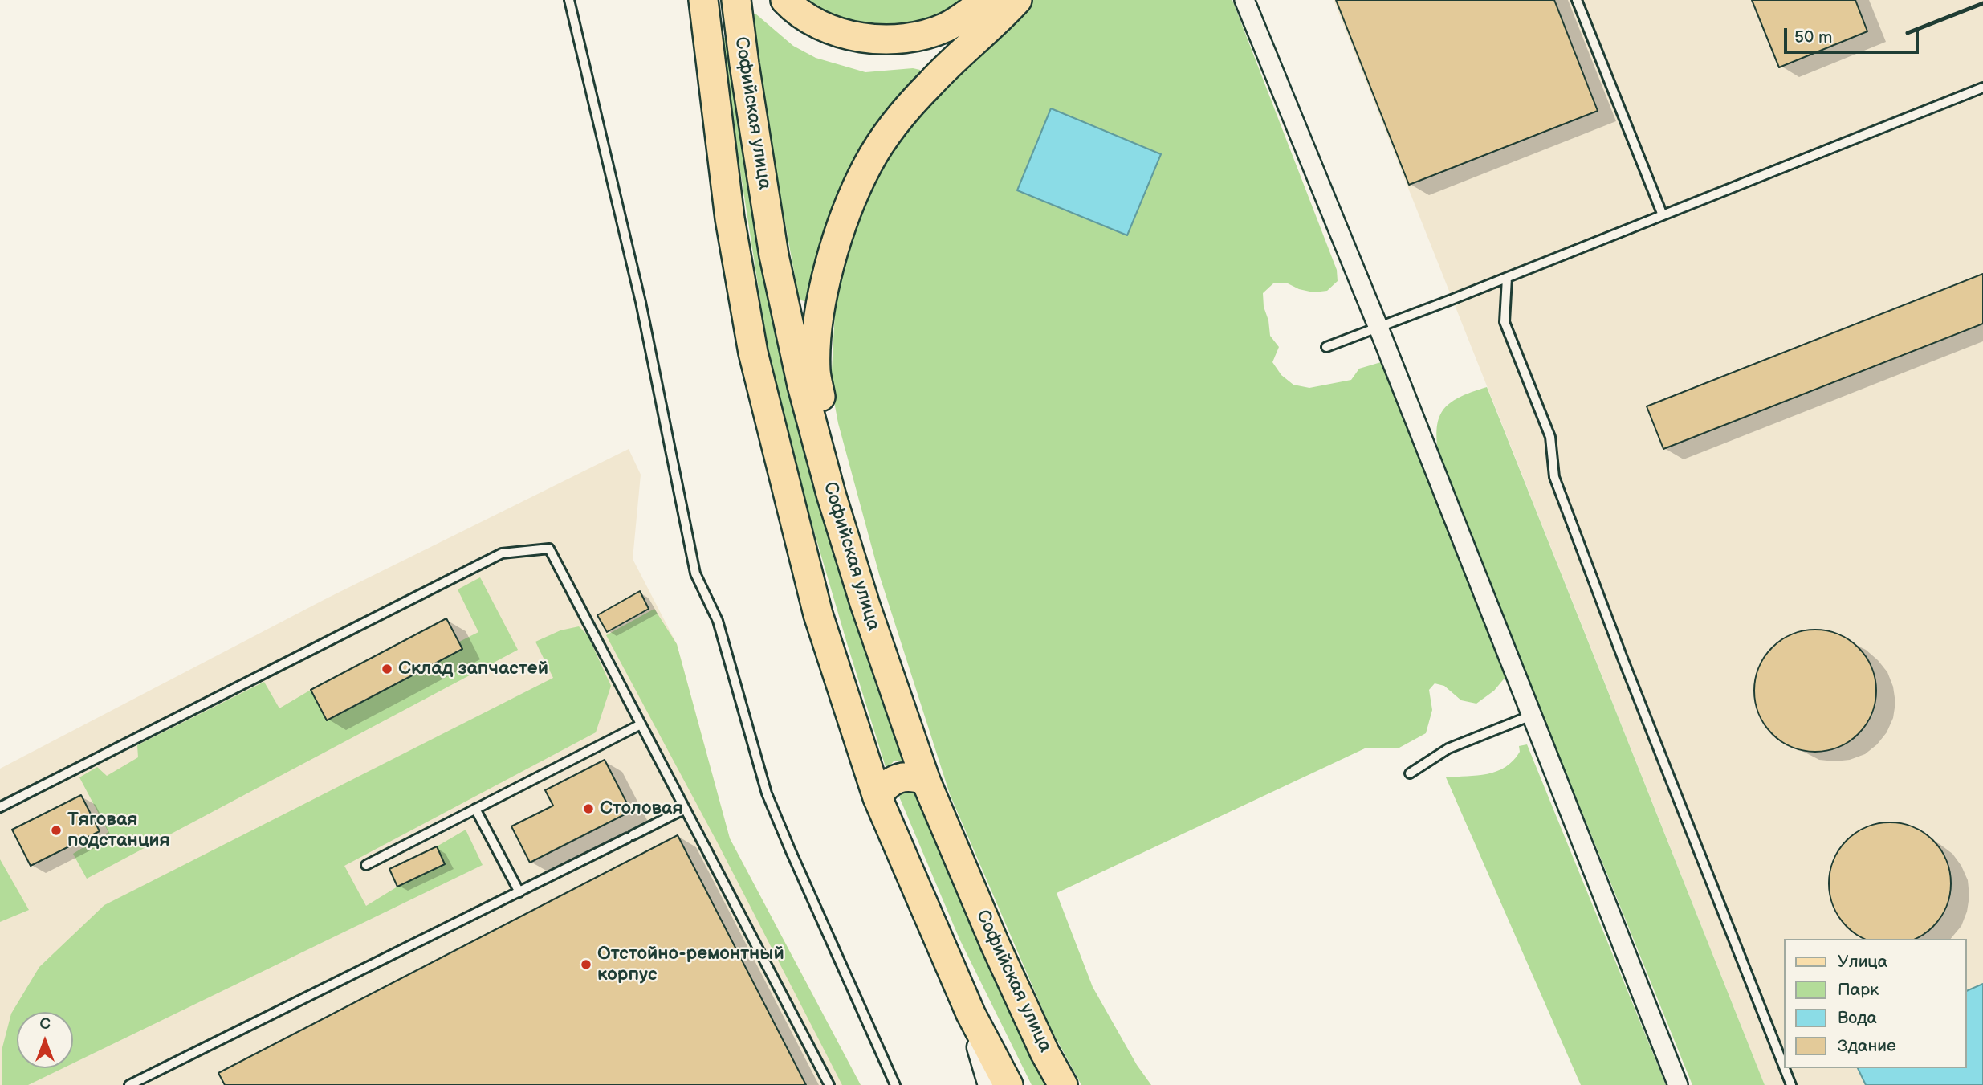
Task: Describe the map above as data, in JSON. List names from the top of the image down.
{
  "streets": {
    "main road": ["Софийская улица"]
  },
  "places": [
    "Склад запчастей",
    "Столовая",
    "Тяговая подстанция",
    "Отстойно-ремонтный корпус"
  ],
  "legend": [
    "Улица",
    "Парк",
    "Вода",
    "Здание"
  ],
  "scale_bar": "50 m",
  "north": "top"
}
